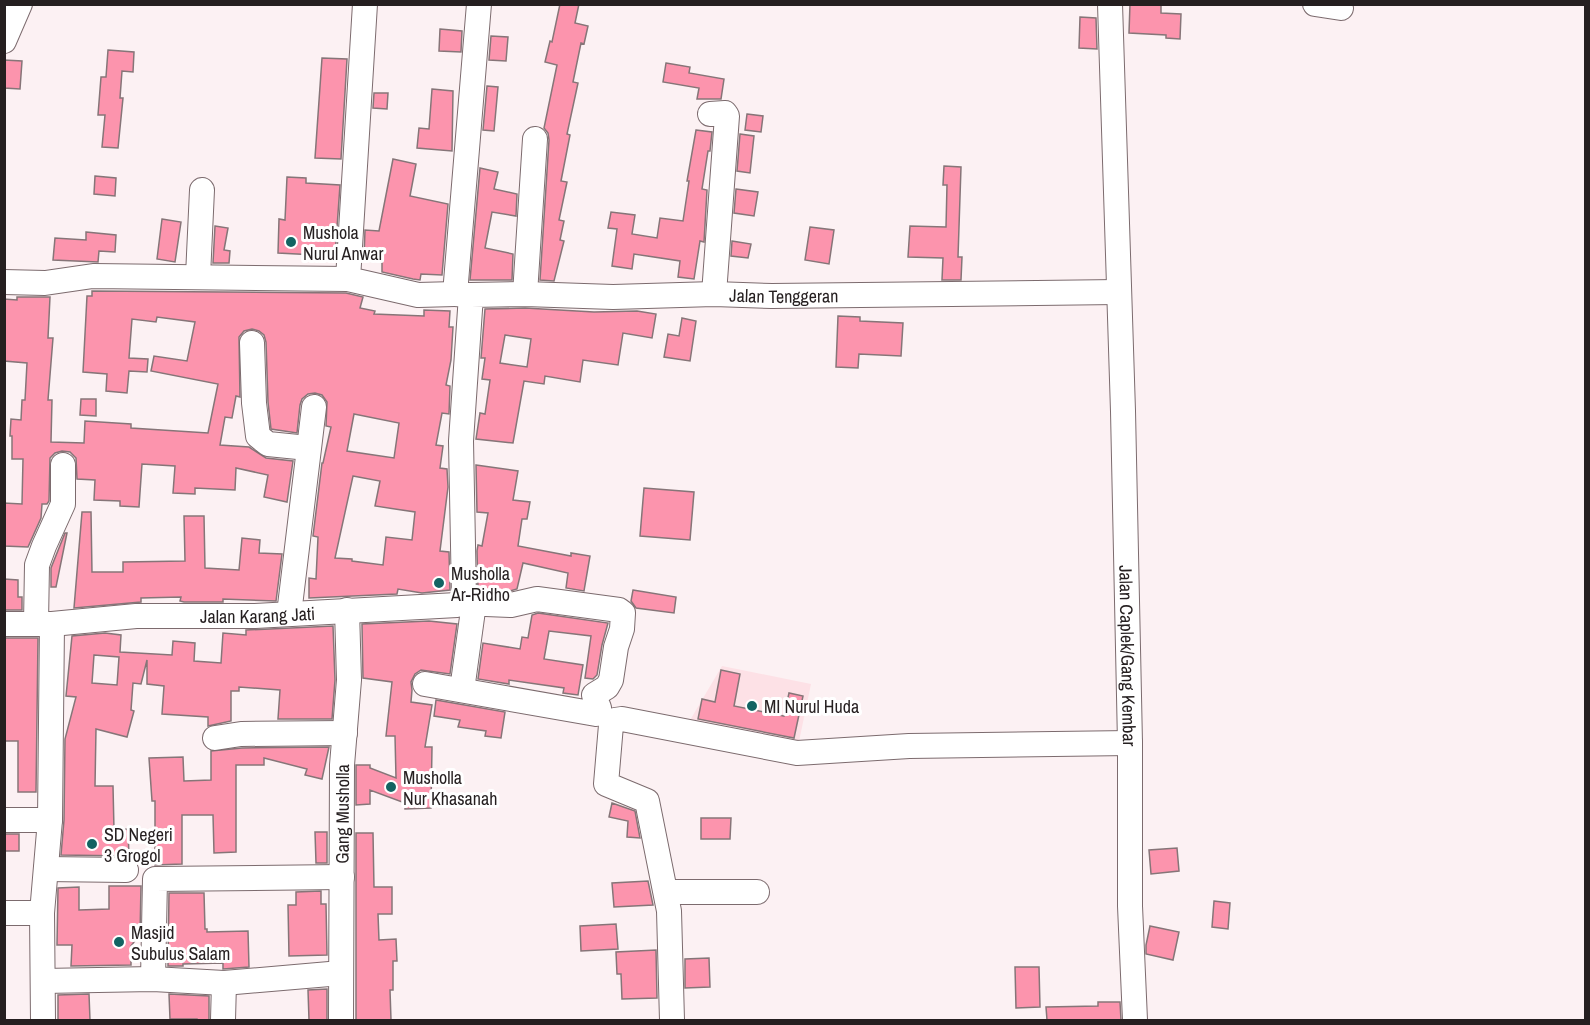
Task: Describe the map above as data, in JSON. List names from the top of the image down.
{
  "streets": {
    "street": [
      "Jalan Tenggeran",
      "Jalan Karang Jati",
      "Jalan Caplek/Gang Kembar",
      "Gang Musholla"
    ]
  },
  "crossings": [
    ["Jalan Tenggeran", "Jalan Caplek/Gang Kembar"],
    ["Jalan Karang Jati", "Gang Musholla"]
  ],
  "places": [
    "Mushola Nurul Anwar",
    "Musholla Ar-Ridho",
    "MI Nurul Huda",
    "Musholla Nur Khasanah",
    "SD Negeri 3 Grogol",
    "Masjid Subulus Salam"
  ]
}
